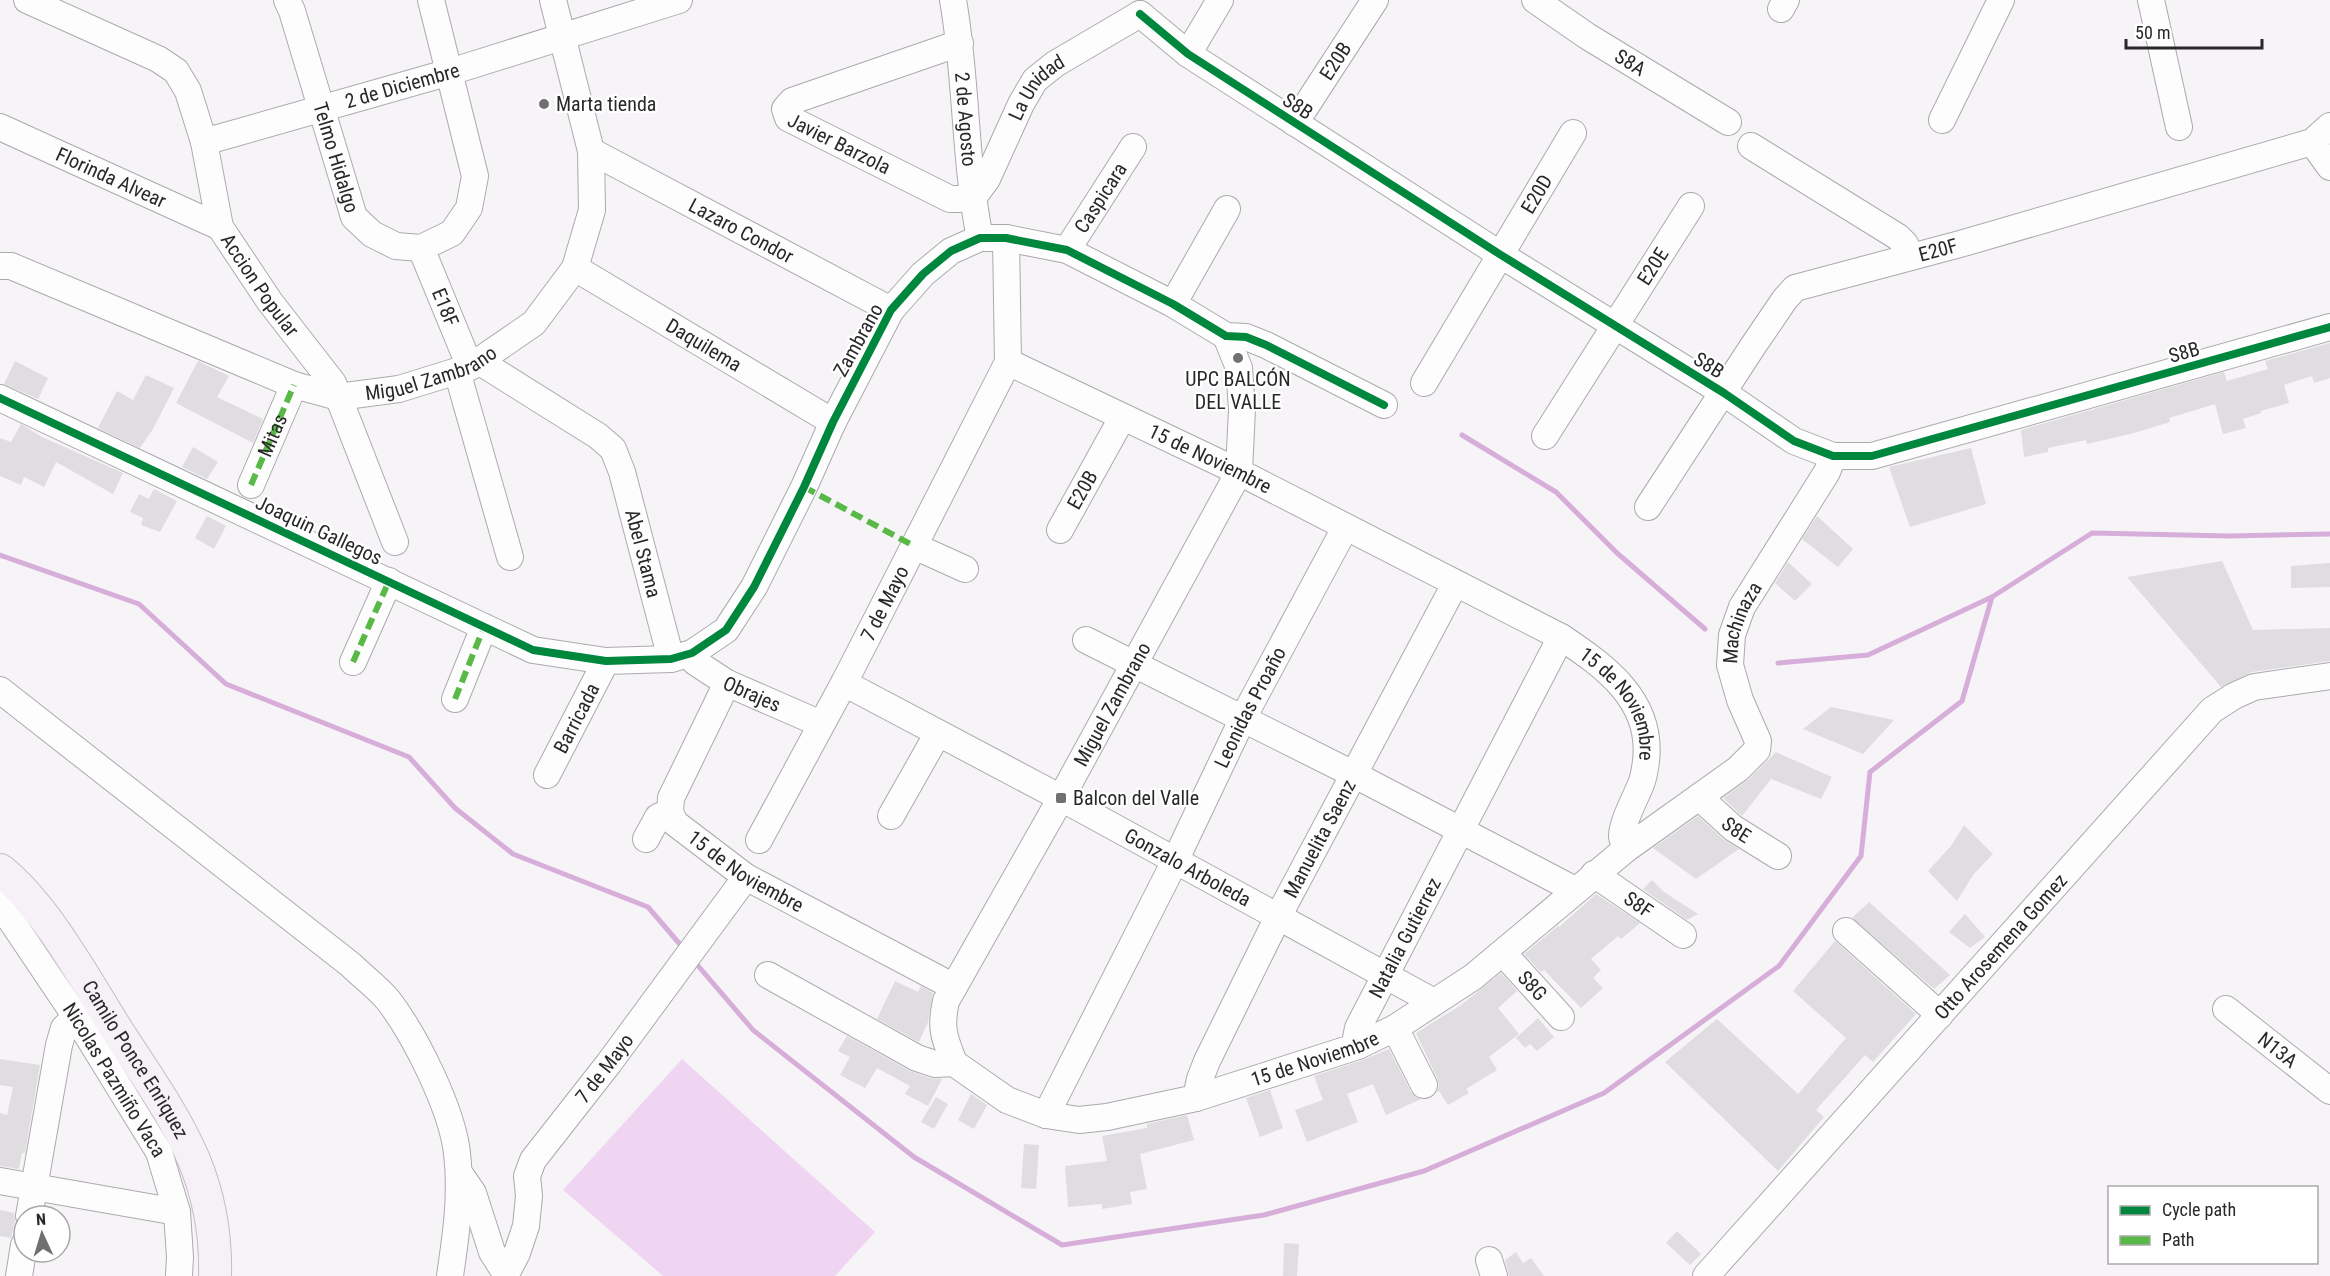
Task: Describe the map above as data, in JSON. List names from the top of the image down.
{
  "streets": {
    "main road": ["Camilo Ponce Enrìquez"],
    "street": [
      "E20B",
      "S8A",
      "2 de Diciembre",
      "La Unidad",
      "S8B",
      "2 de Agosto",
      "Javier Barzola",
      "Telmo Hidalgo",
      "Florinda Alvear",
      "E20D",
      "Caspicara",
      "Lazaro Condor",
      "E20F",
      "E20E",
      "Accion Popular",
      "E18F",
      "Zambrano",
      "Daquilema",
      "Miguel Zambrano",
      "Mitas",
      "15 de Noviembre",
      "Joaquin Gallegos",
      "Abel Stama",
      "7 de Mayo",
      "Machinaza",
      "Obrajes",
      "Leonidas Proaño",
      "Barricada",
      "S8E",
      "Manuelita Saenz",
      "Gonzalo Arboleda",
      "S8F",
      "Natalia Gutierrez",
      "Otto Arosemena Gomez",
      "S8G",
      "N13A",
      "Nicolas Pazmiño Vaca"
    ]
  },
  "crossings": [
    ["E20B", "S8B"],
    ["E20B", "15 de Noviembre"],
    ["2 de Diciembre", "Telmo Hidalgo"],
    ["2 de Diciembre", "Accion Popular"],
    ["2 de Diciembre", "Miguel Zambrano"],
    ["La Unidad", "S8B"],
    ["La Unidad", "2 de Agosto"],
    ["La Unidad", "Javier Barzola"],
    ["S8B", "E20D"],
    ["S8B", "E20F"],
    ["S8B", "E20E"],
    ["S8B", "Machinaza"],
    ["2 de Agosto", "Javier Barzola"],
    ["2 de Agosto", "Zambrano"],
    ["Telmo Hidalgo", "E18F"],
    ["Florinda Alvear", "Accion Popular"],
    ["Caspicara", "Zambrano"],
    ["Lazaro Condor", "Zambrano"],
    ["Lazaro Condor", "Miguel Zambrano"],
    ["Accion Popular", "Miguel Zambrano"],
    ["E18F", "Miguel Zambrano"],
    ["E18F", "Abel Stama"],
    ["Zambrano", "Daquilema"],
    ["Zambrano", "Miguel Zambrano"],
    ["Zambrano", "Joaquin Gallegos"],
    ["Zambrano", "Abel Stama"],
    ["Zambrano", "Obrajes"],
    ["Daquilema", "Miguel Zambrano"],
    ["Miguel Zambrano", "Mitas"],
    ["Miguel Zambrano", "15 de Noviembre"],
    ["Miguel Zambrano", "Abel Stama"],
    ["Miguel Zambrano", "Gonzalo Arboleda"],
    ["15 de Noviembre", "7 de Mayo"],
    ["15 de Noviembre", "Machinaza"],
    ["15 de Noviembre", "Obrajes"],
    ["15 de Noviembre", "Leonidas Proaño"],
    ["15 de Noviembre", "Manuelita Saenz"],
    ["15 de Noviembre", "Gonzalo Arboleda"],
    ["15 de Noviembre", "S8F"],
    ["15 de Noviembre", "Natalia Gutierrez"],
    ["15 de Noviembre", "S8G"],
    ["Joaquin Gallegos", "Barricada"],
    ["Abel Stama", "Obrajes"],
    ["7 de Mayo", "Obrajes"],
    ["7 de Mayo", "Gonzalo Arboleda"],
    ["Machinaza", "S8E"],
    ["Leonidas Proaño", "Gonzalo Arboleda"],
    ["Manuelita Saenz", "Gonzalo Arboleda"],
    ["Gonzalo Arboleda", "Natalia Gutierrez"]
  ],
  "places": {
    "other": ["Marta tienda", "UPC BALCÓN DEL VALLE"],
    "transit": ["Balcon del Valle"]
  },
  "legend": ["Cycle path", "Path"],
  "scale_bar": "50 m",
  "north": "top"
}
